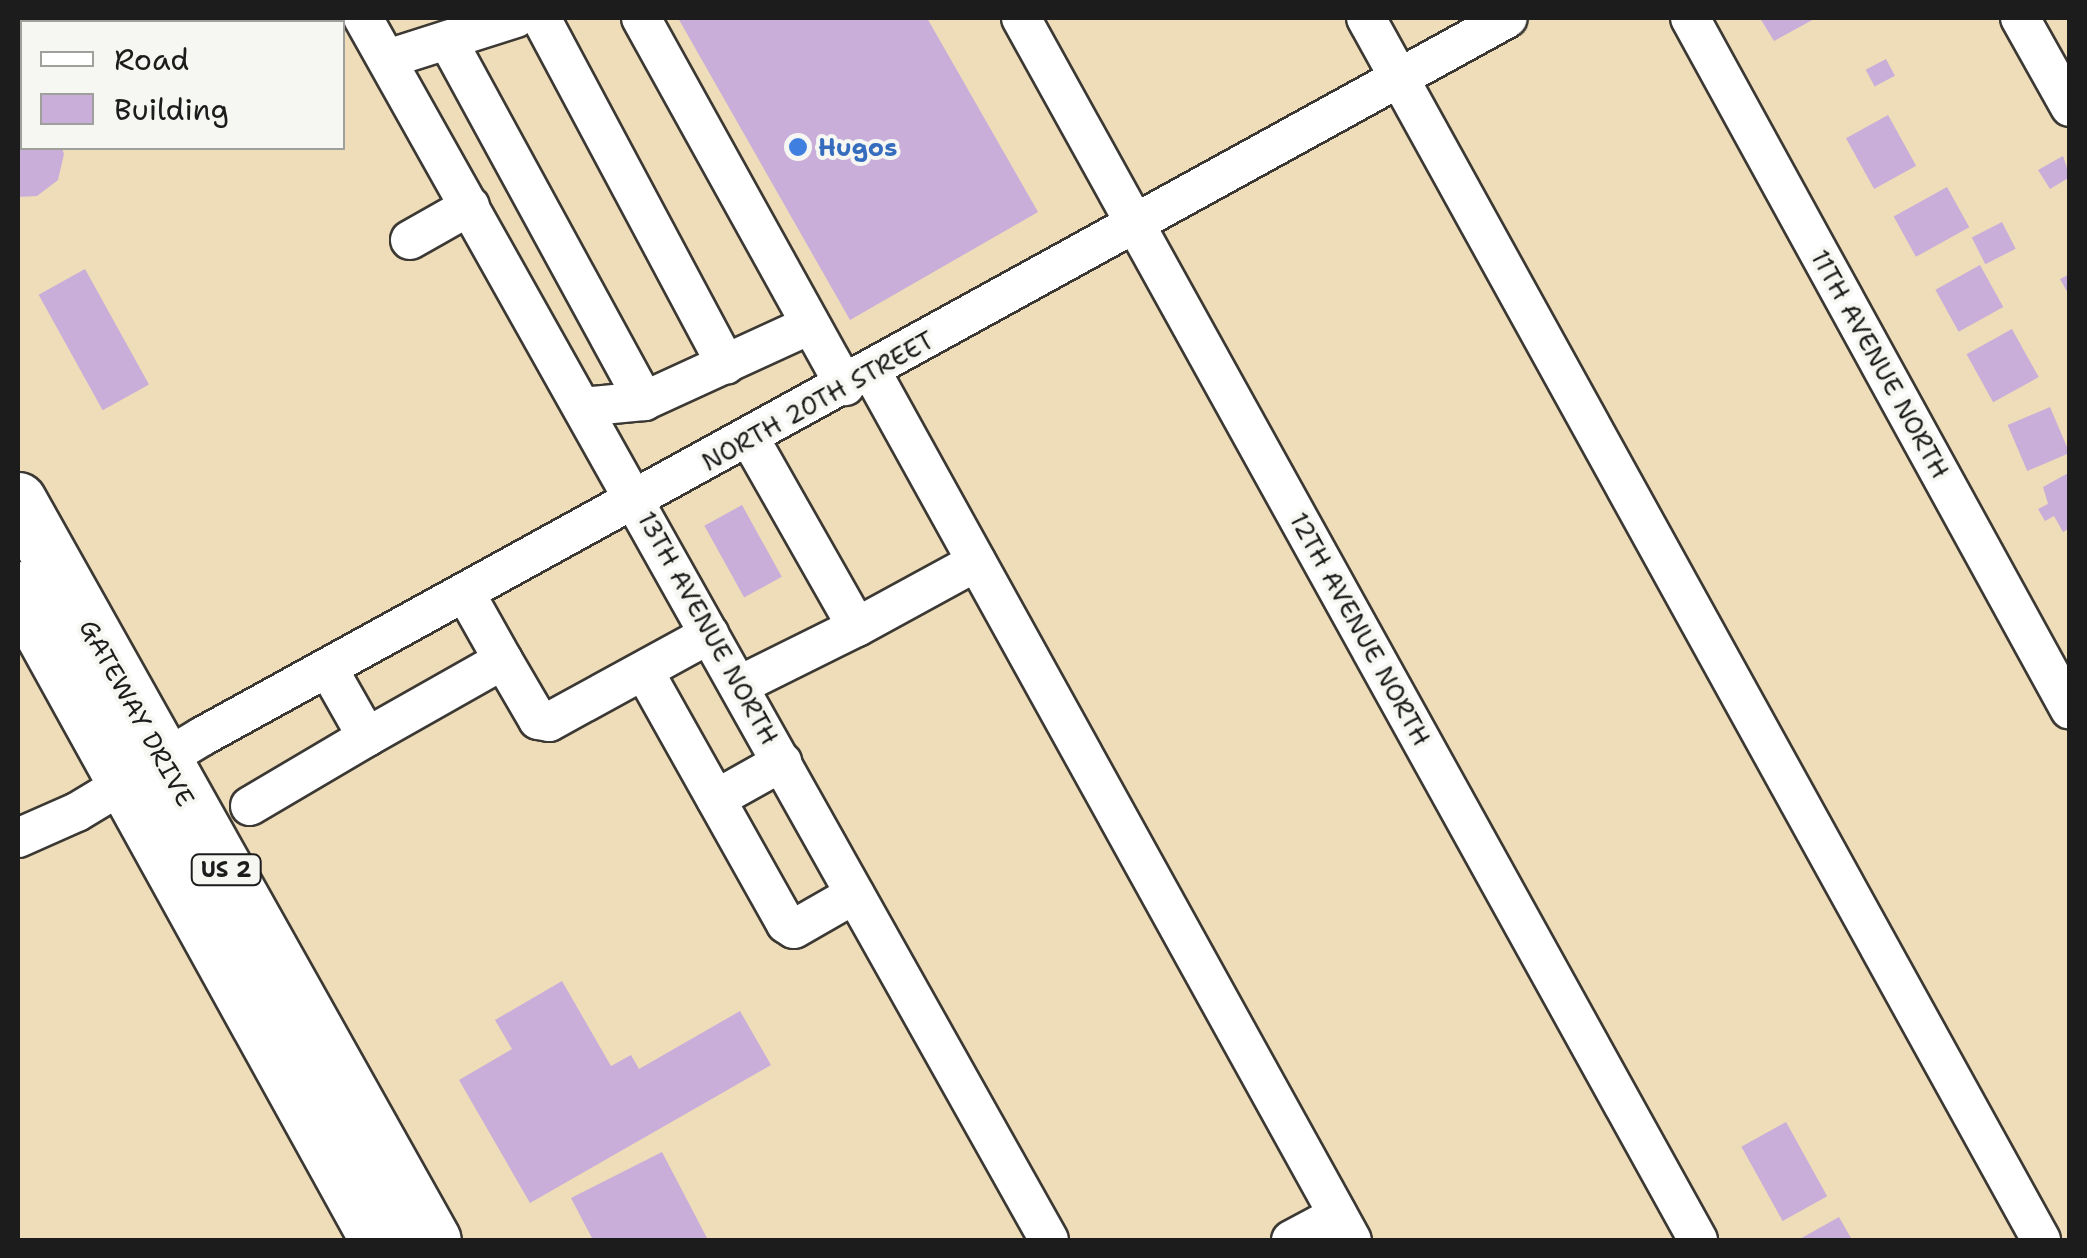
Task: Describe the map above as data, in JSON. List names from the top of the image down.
{
  "streets": {
    "highway": ["GATEWAY DRIVE", "US 2"],
    "street": [
      "11TH AVENUE NORTH",
      "NORTH 20TH STREET",
      "13TH AVENUE NORTH",
      "12TH AVENUE NORTH"
    ]
  },
  "crossings": [
    ["NORTH 20TH STREET", "13TH AVENUE NORTH"],
    ["NORTH 20TH STREET", "12TH AVENUE NORTH"],
    ["NORTH 20TH STREET", "GATEWAY DRIVE"]
  ],
  "places": ["Hugos"],
  "legend": ["Road", "Building"]
}
